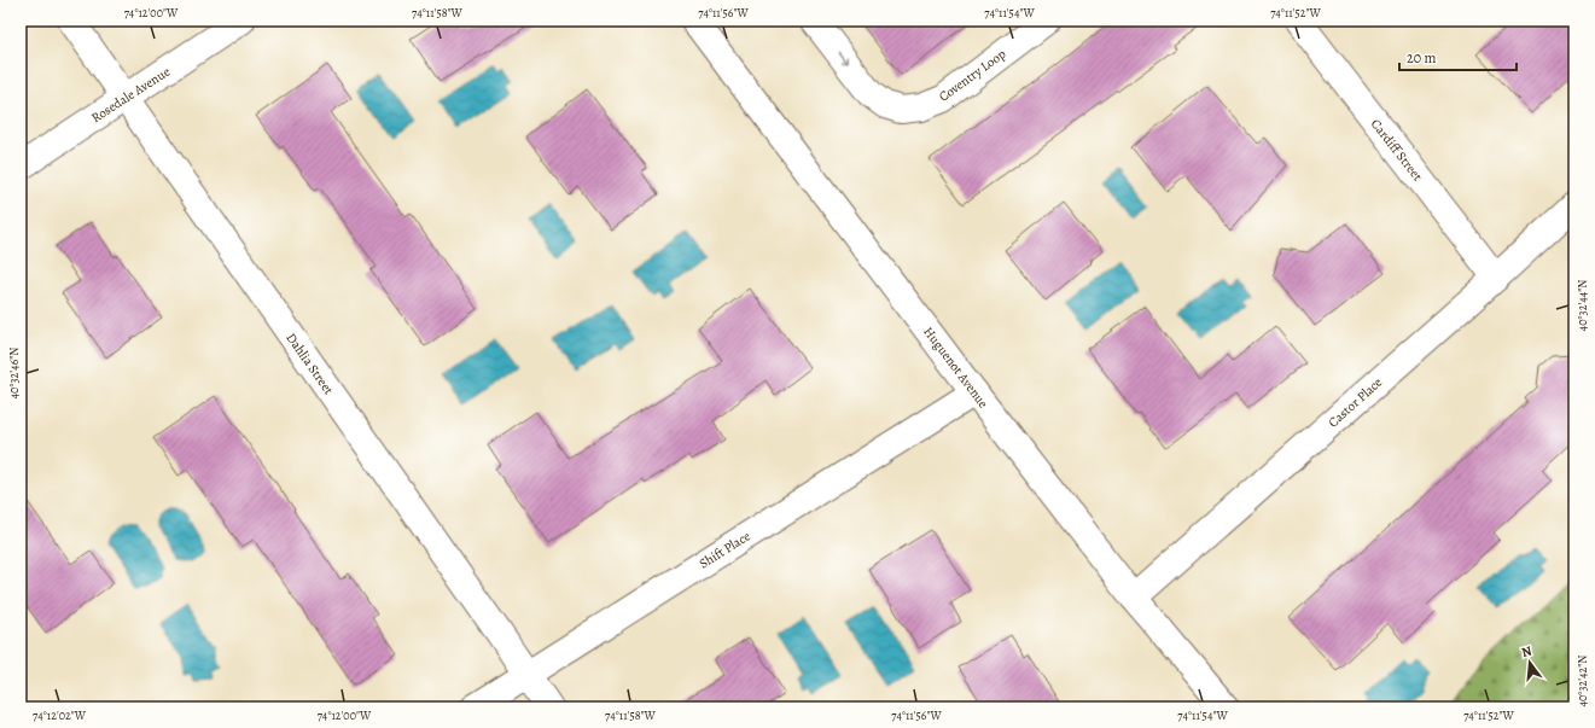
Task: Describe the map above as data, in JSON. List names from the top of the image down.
{
  "streets": {
    "street": [
      "Coventry Loop",
      "Rosedale Avenue",
      "Cardiff Street",
      "Dahlia Street",
      "Huguenot Avenue",
      "Castor Place",
      "Shift Place"
    ]
  },
  "crossings": [
    ["Rosedale Avenue", "Dahlia Street"],
    ["Cardiff Street", "Castor Place"],
    ["Dahlia Street", "Shift Place"],
    ["Huguenot Avenue", "Castor Place"],
    ["Huguenot Avenue", "Shift Place"]
  ],
  "scale_bar": "20 m",
  "north": "top",
  "coordinates": [
    "74°12'00\"W",
    "74°11'58\"W",
    "74°11'56\"W",
    "74°11'54\"W",
    "74°11'52\"W",
    "40°32'44\"N",
    "40°32'46\"N",
    "40°32'42\"N",
    "74°12'02\"W"
  ]
}
